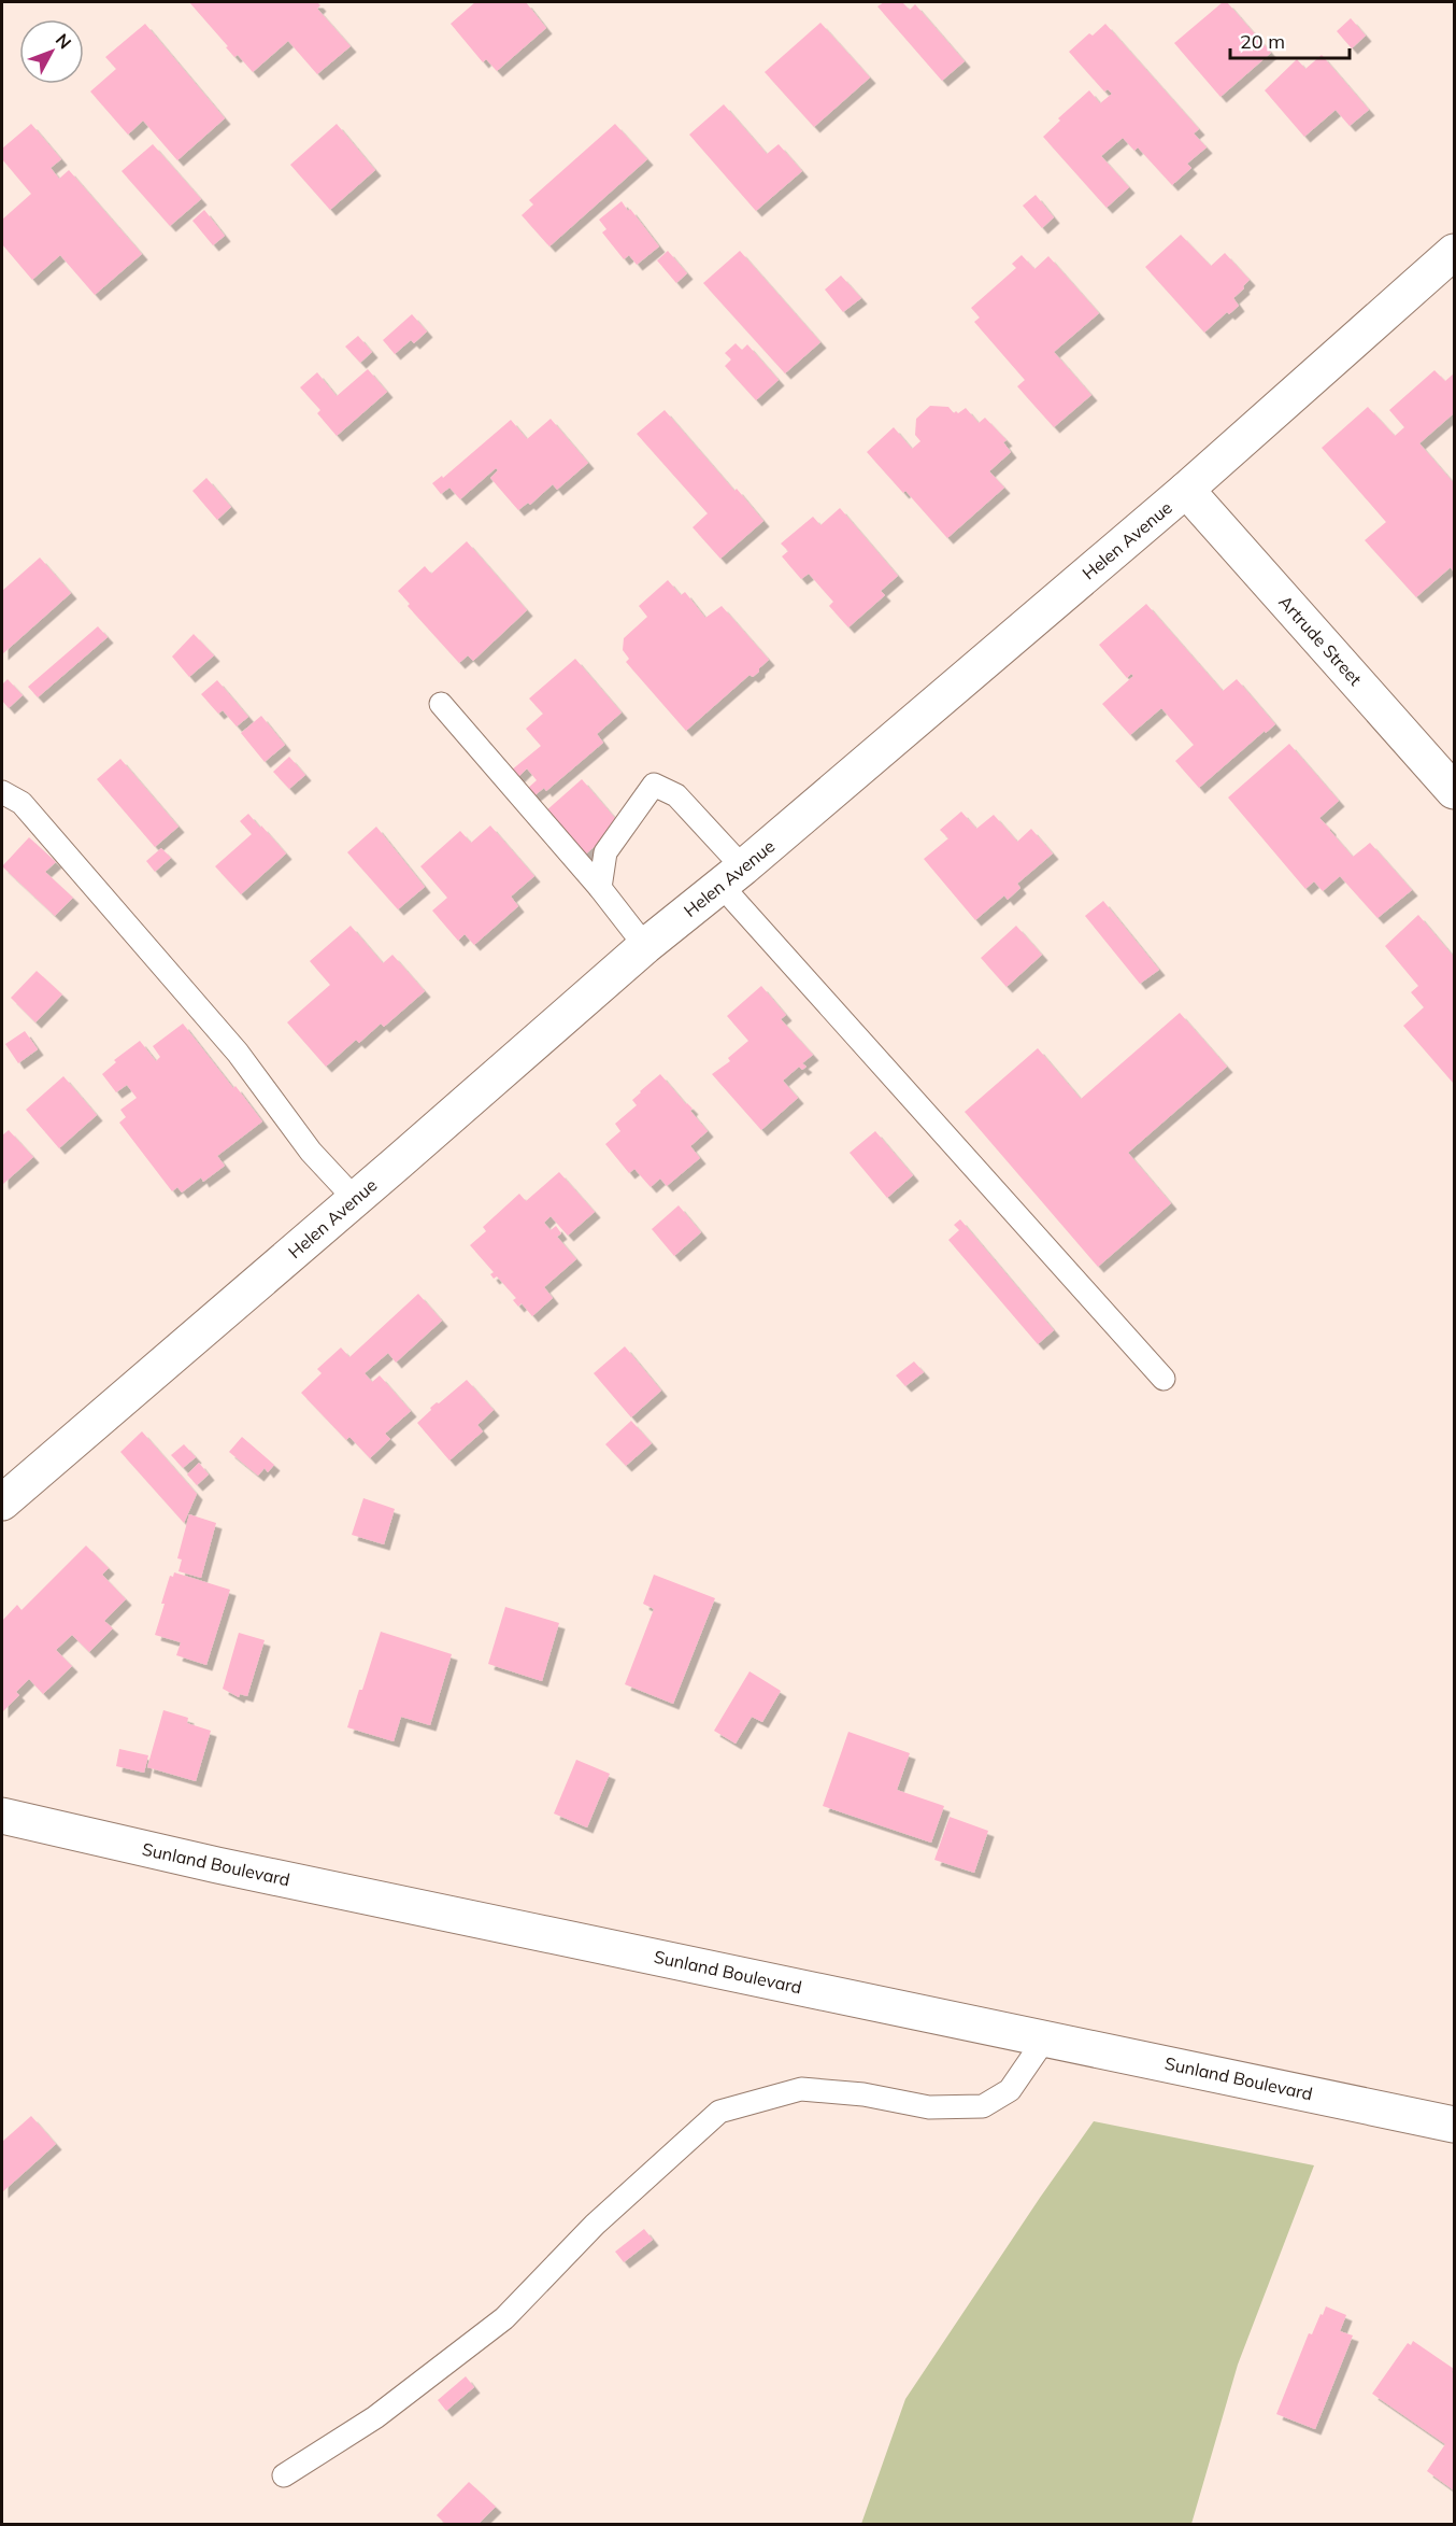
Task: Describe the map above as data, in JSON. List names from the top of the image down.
{
  "streets": {
    "street": ["Helen Avenue", "Artrude Street", "Sunland Boulevard"]
  },
  "crossings": [
    ["Helen Avenue", "Artrude Street"]
  ],
  "scale_bar": "20 m",
  "north": "top right"
}
